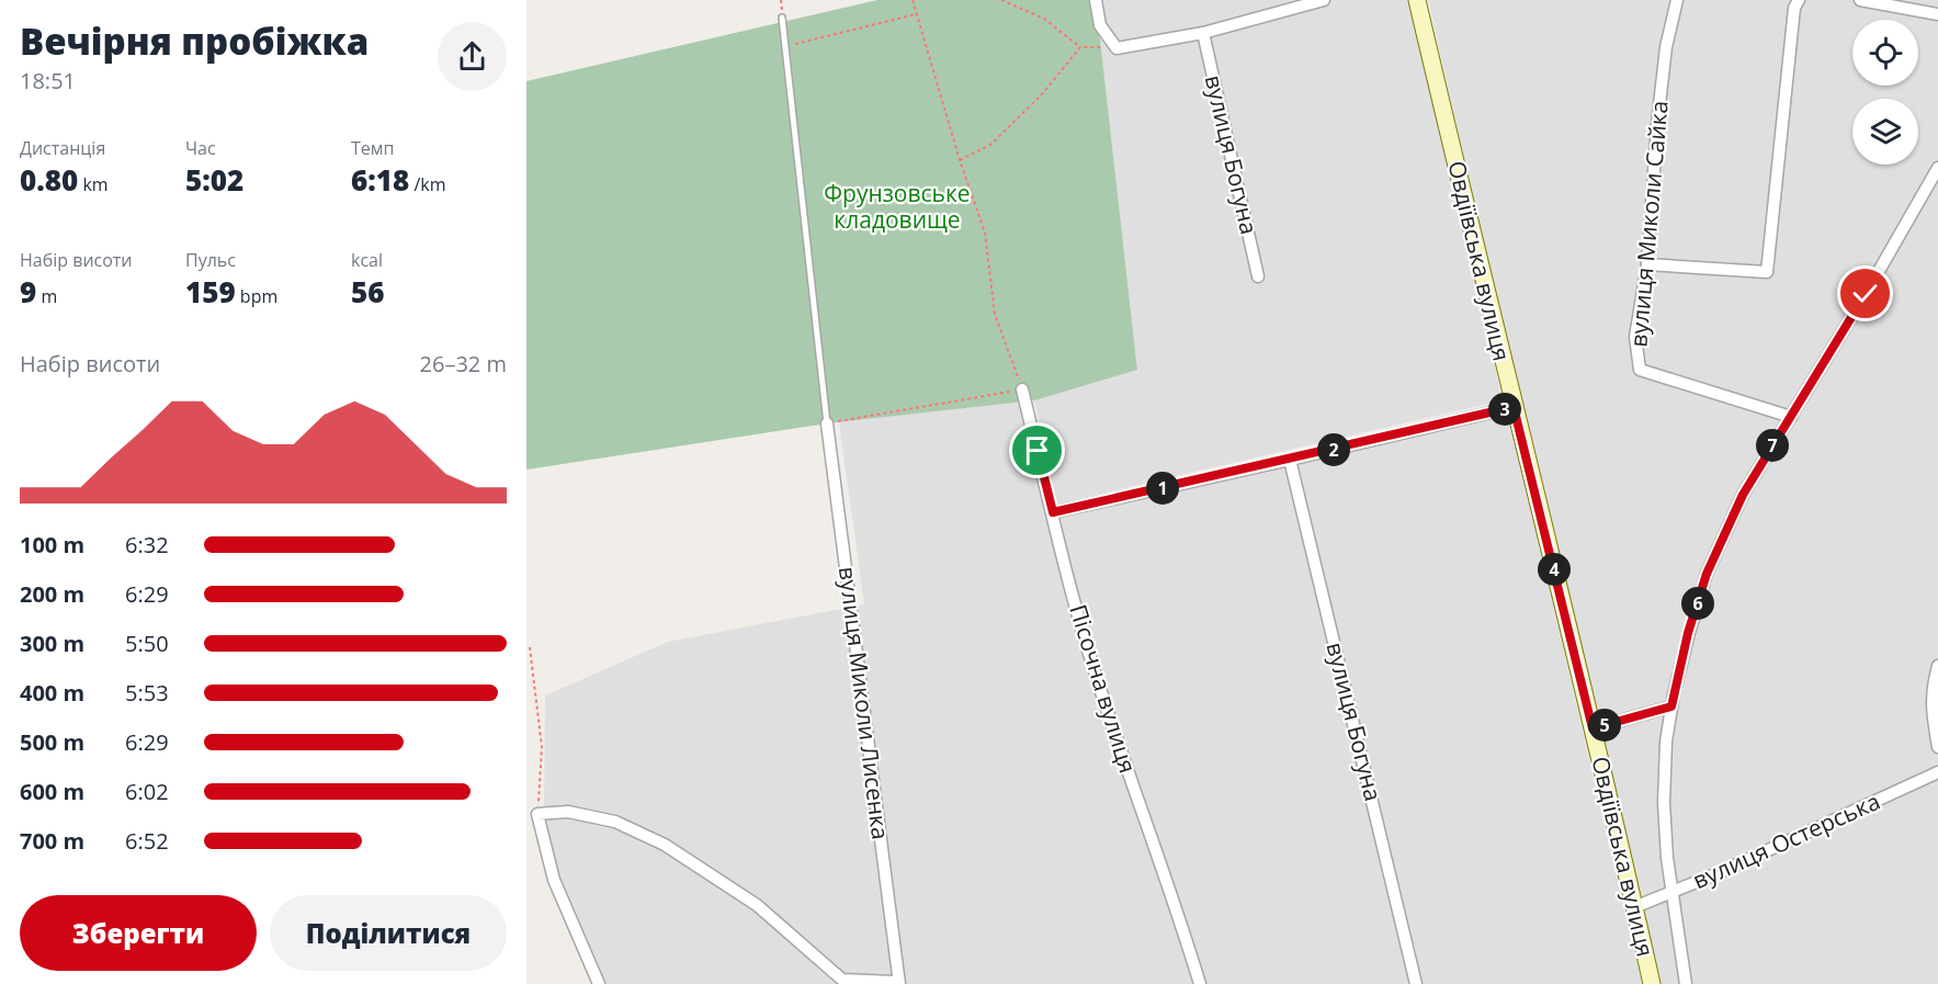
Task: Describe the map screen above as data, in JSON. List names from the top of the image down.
{
  "streets": {
    "main road": ["Овдіївська вулиця"],
    "street": [
      "вулиця Богуна",
      "вулиця Миколи Сайка",
      "Пісочна вулиця",
      "вулиця Миколи Лисенка",
      "вулиця Остерська"
    ]
  },
  "crossings": [
    ["Овдіївська вулиця", "вулиця Остерська"]
  ],
  "parks": ["Фрунзовське кладовище"],
  "page": {
    "heading": ["Вечірня пробіжка", "18:51"],
    "stats": [
      ["Дистанція", "0.80 km"],
      ["Час", "5:02"],
      ["Темп", "6:18 /km"],
      ["Набір висоти", "9 m"],
      ["Пульс", "159 bpm"],
      ["kcal", "56"]
    ],
    "chart": ["Набір висоти", "26–32 m"],
    "pins": [
      "3",
      "7",
      "2",
      "1",
      "4",
      "6",
      "5"
    ],
    "list": [
      {
        "name": "100 m",
        "note": "6:32"
      },
      {
        "name": "200 m",
        "note": "6:29"
      },
      {
        "name": "300 m",
        "note": "5:50"
      },
      {
        "name": "400 m",
        "note": "5:53"
      },
      {
        "name": "500 m",
        "note": "6:29"
      },
      {
        "name": "600 m",
        "note": "6:02"
      },
      {
        "name": "700 m",
        "note": "6:52"
      }
    ],
    "buttons": ["Зберегти", "Поділитися"]
  }
}
